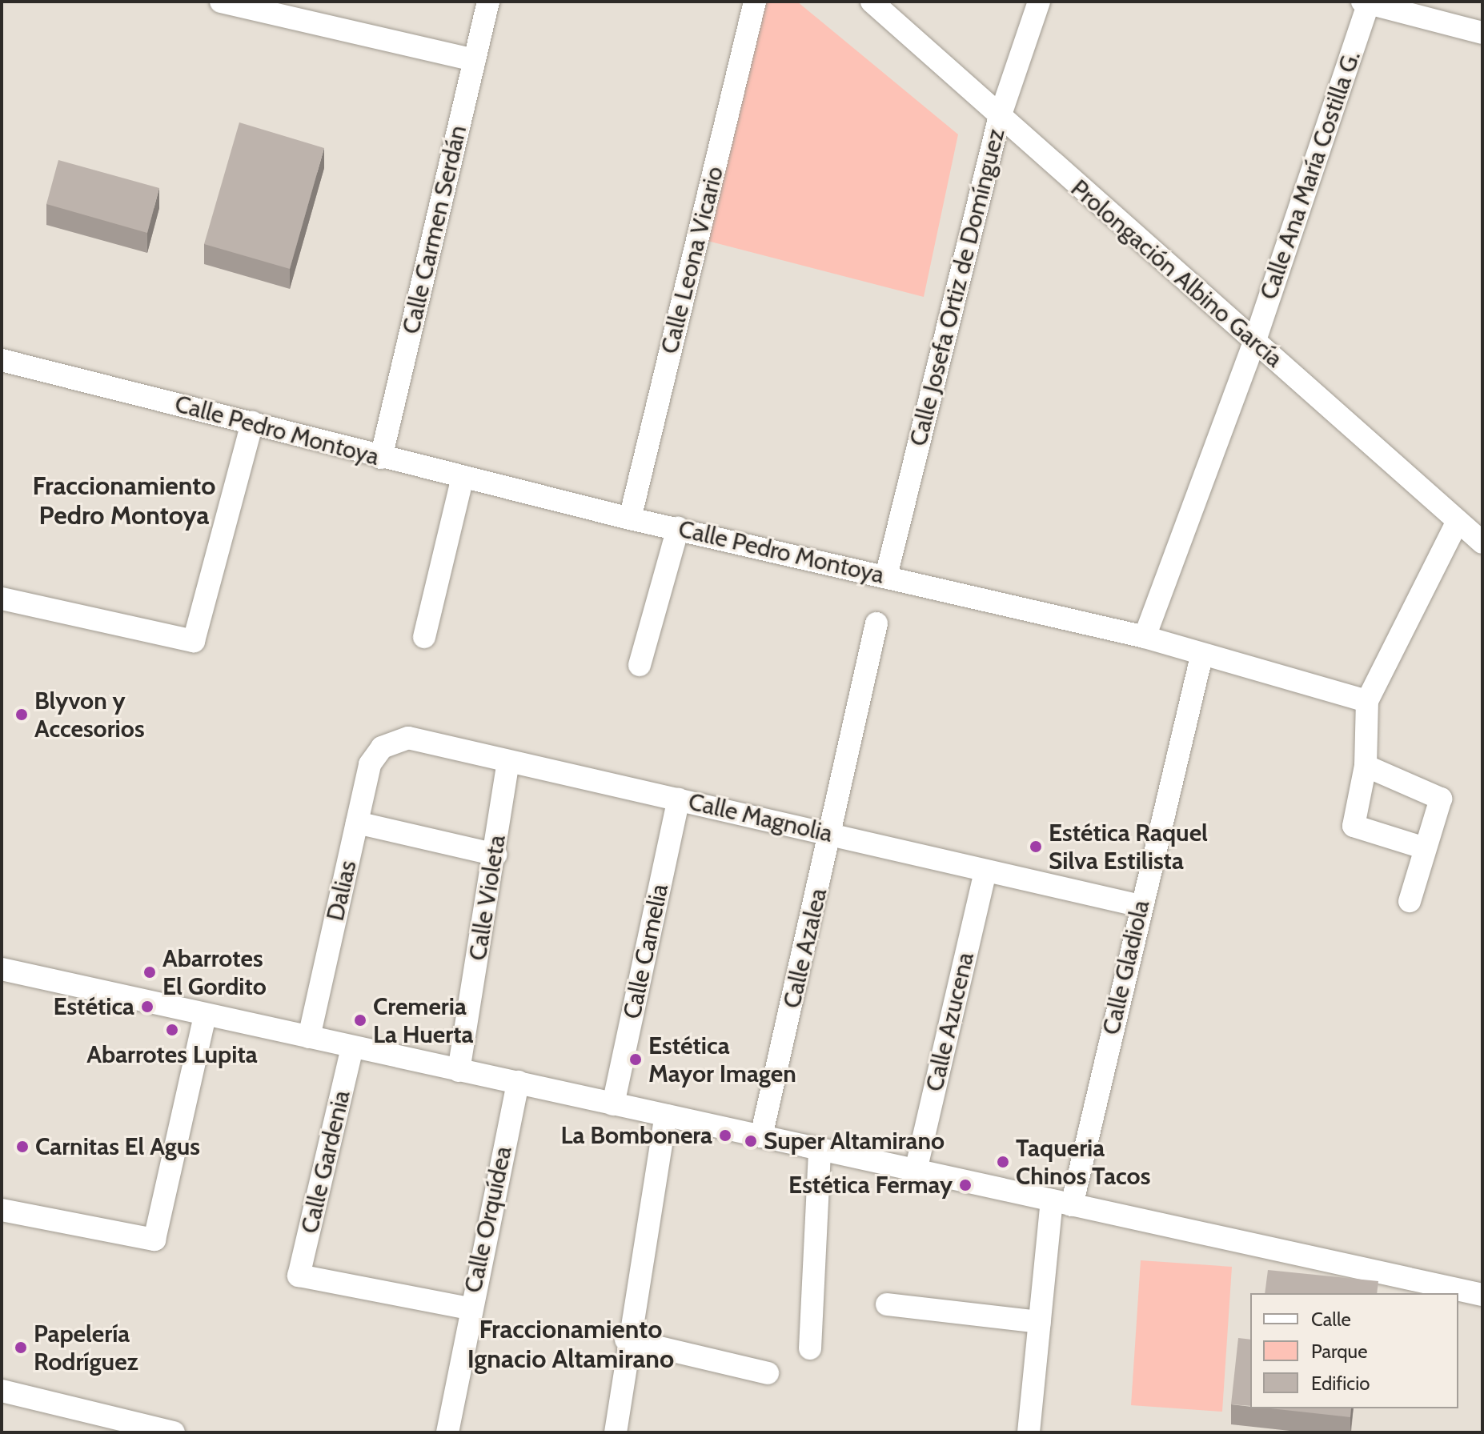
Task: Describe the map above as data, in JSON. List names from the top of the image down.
{
  "streets": {
    "street": [
      "Calle Ana María Costilla G.",
      "Calle Carmen Serdán",
      "Calle Leona Vicario",
      "Prolongación Albino García",
      "Calle Josefa Ortiz de Domínguez",
      "Calle Pedro Montoya",
      "Calle Magnolia",
      "Dalias",
      "Calle Violeta",
      "Calle Azalea",
      "Calle Camelia",
      "Calle Gladiola",
      "Calle Azucena",
      "Calle Gardenia",
      "Calle Orquídea"
    ]
  },
  "crossings": [
    ["Calle Ana María Costilla G.", "Prolongación Albino García"],
    ["Calle Ana María Costilla G.", "Calle Pedro Montoya"],
    ["Calle Carmen Serdán", "Calle Pedro Montoya"],
    ["Calle Leona Vicario", "Calle Pedro Montoya"],
    ["Prolongación Albino García", "Calle Josefa Ortiz de Domínguez"],
    ["Calle Josefa Ortiz de Domínguez", "Calle Pedro Montoya"],
    ["Calle Pedro Montoya", "Calle Gladiola"],
    ["Calle Magnolia", "Dalias"],
    ["Calle Magnolia", "Calle Violeta"],
    ["Calle Magnolia", "Calle Azalea"],
    ["Calle Magnolia", "Calle Camelia"],
    ["Calle Magnolia", "Calle Gladiola"],
    ["Calle Magnolia", "Calle Azucena"],
    ["Calle Gardenia", "Calle Orquídea"]
  ],
  "districts": ["Fraccionamiento Pedro Montoya", "Fraccionamiento Ignacio Altamirano"],
  "places": [
    "Blyvon y Accesorios",
    "Estética Raquel Silva Estilista",
    "Abarrotes El Gordito",
    "Estética",
    "Cremeria La Huerta",
    "Abarrotes Lupita",
    "Estética Mayor Imagen",
    "La Bombonera",
    "Super Altamirano",
    "Carnitas El Agus",
    "Taqueria Chinos Tacos",
    "Estética Fermay",
    "Papelería Rodríguez"
  ],
  "legend": ["Calle", "Parque", "Edificio"]
}
